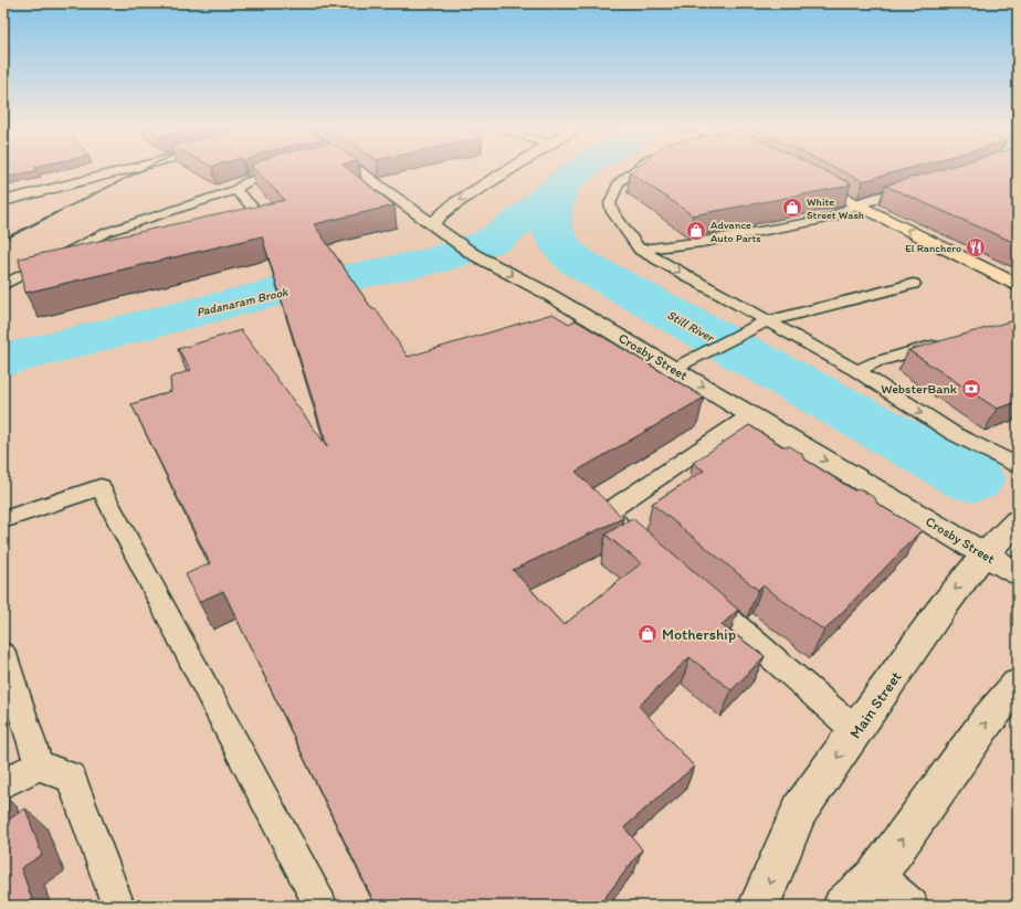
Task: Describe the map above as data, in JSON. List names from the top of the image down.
{
  "streets": {
    "street": ["Crosby Street", "Main Street"]
  },
  "crossings": [
    ["Crosby Street", "Main Street"]
  ],
  "one_way": ["Crosby Street"],
  "water": ["Padanaram Brook", "Still River"],
  "places": {
    "shop": ["White Street Wash", "Advance Auto Parts", "Mothership"],
    "restaurant": ["El Ranchero"],
    "bank": ["WebsterBank"]
  }
}
